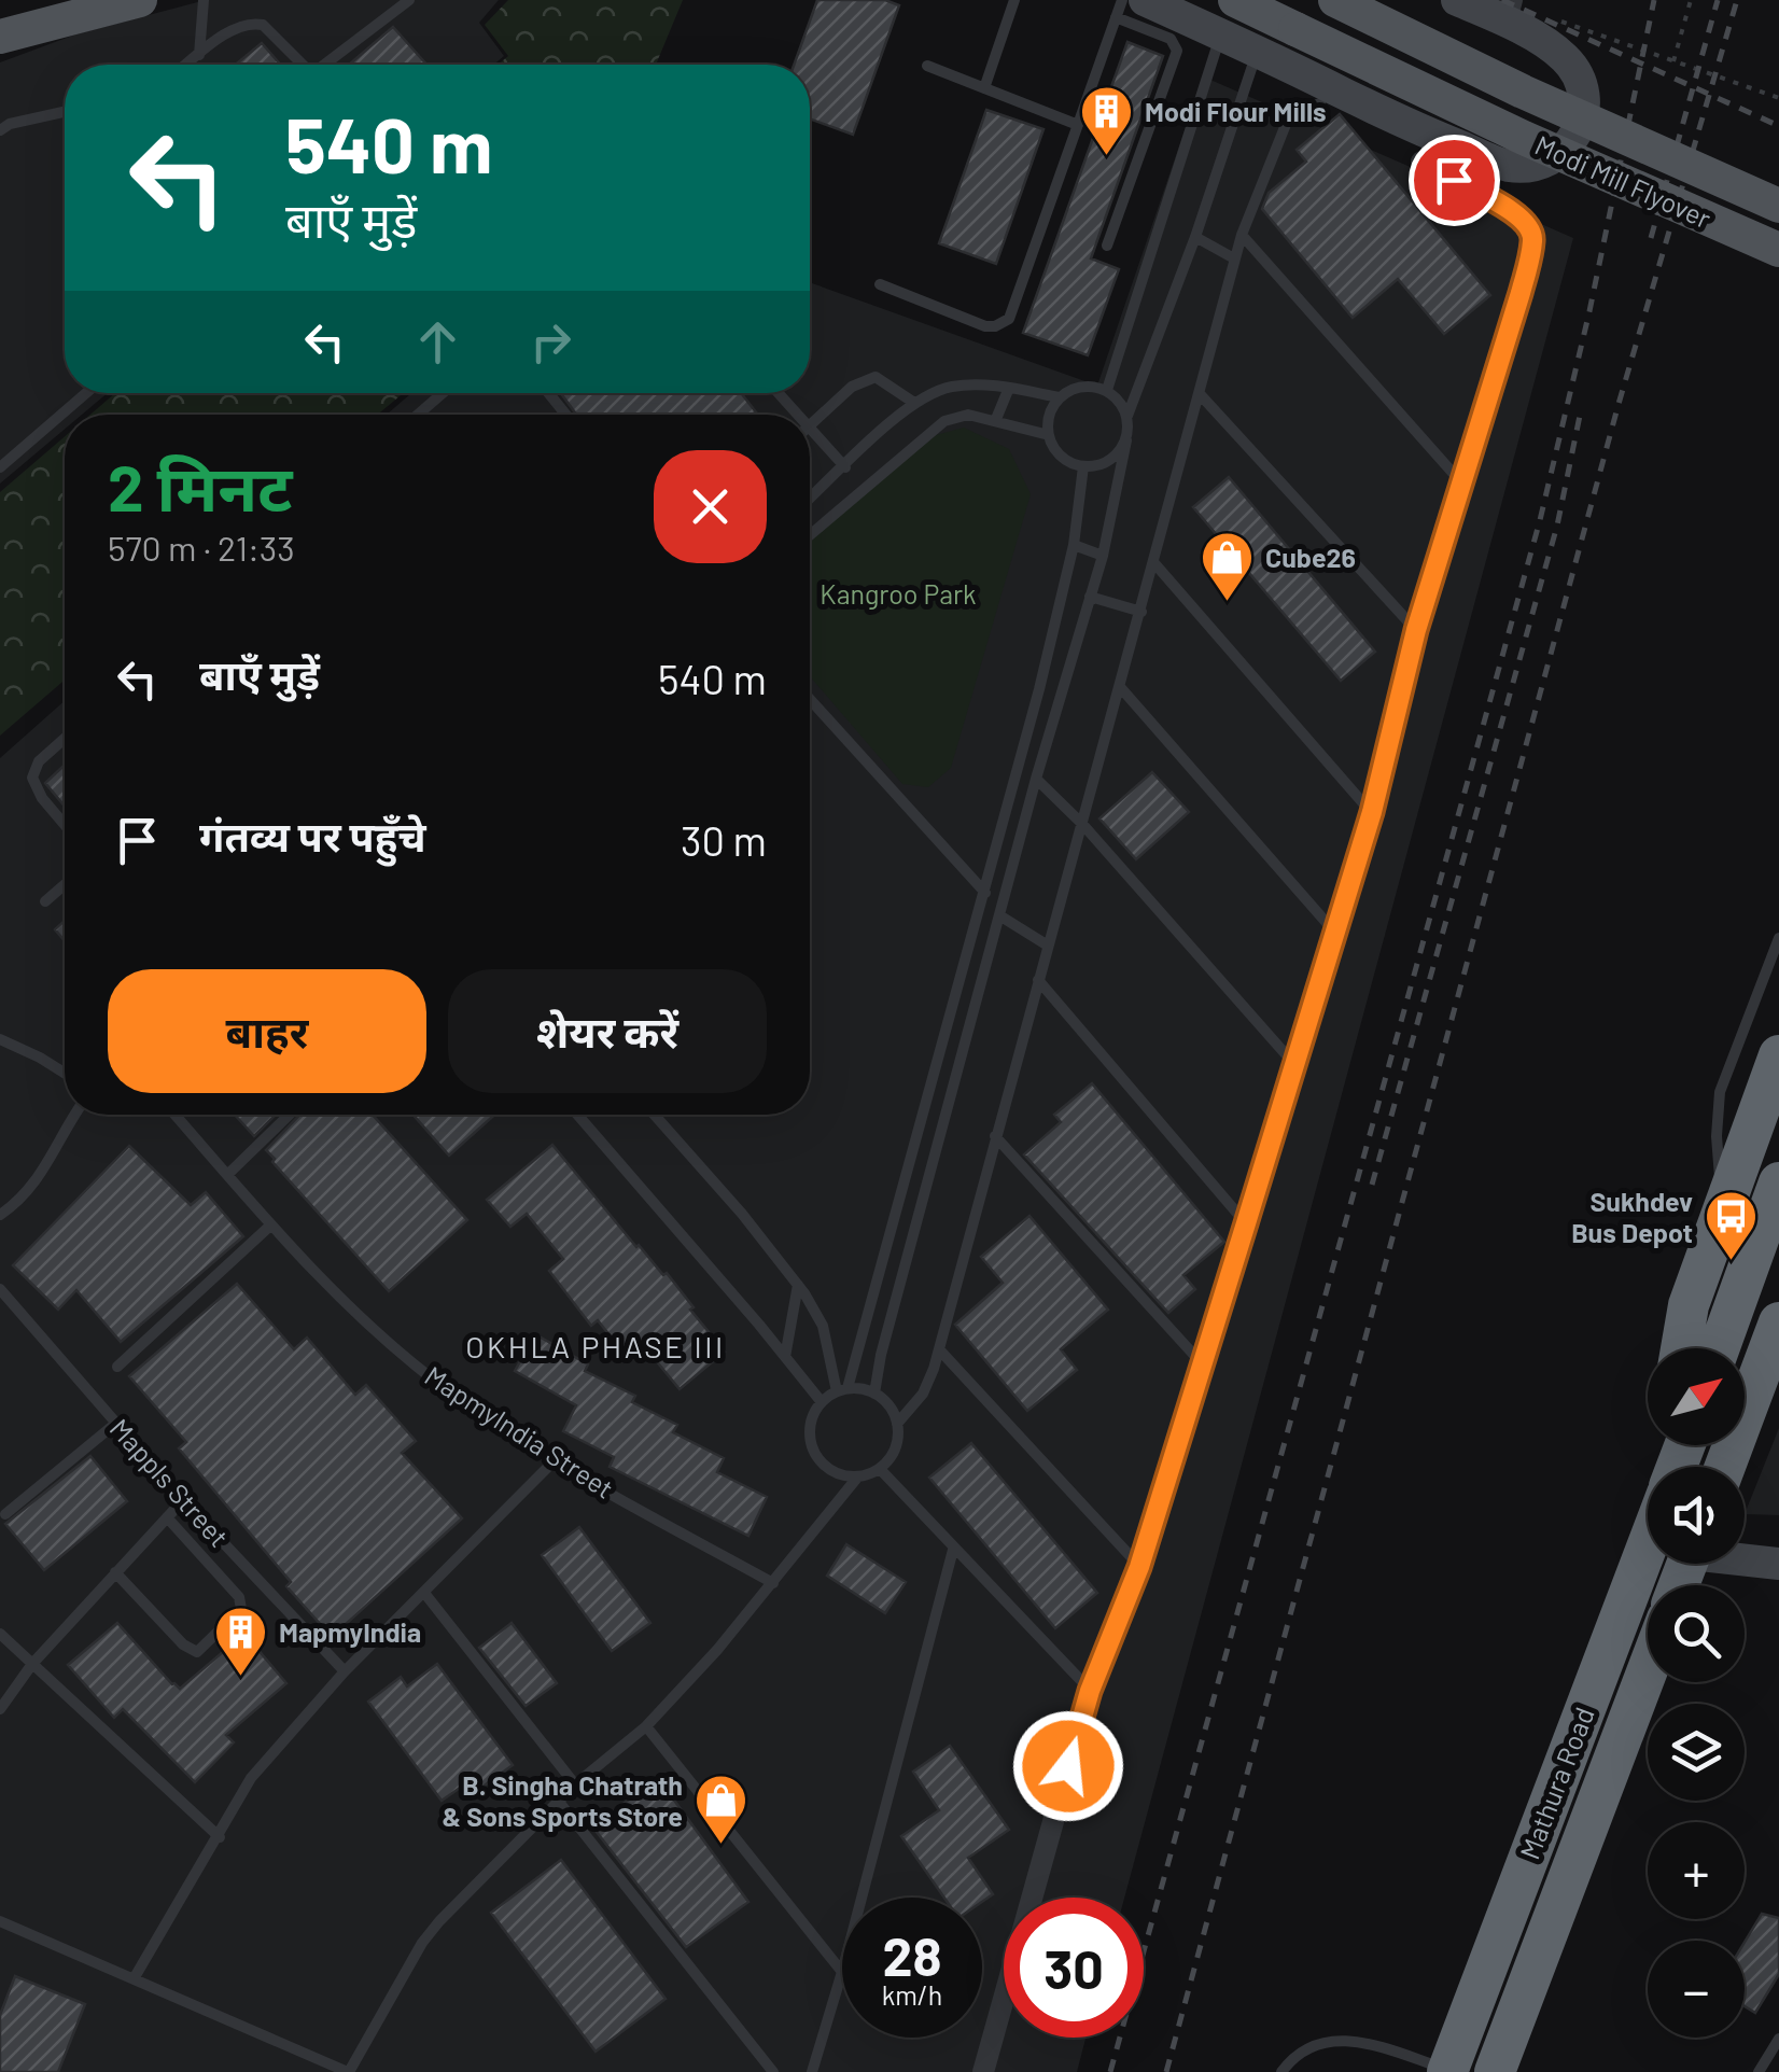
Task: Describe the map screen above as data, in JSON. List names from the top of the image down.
{
  "streets": {
    "highway": ["Mathura Road"],
    "main road": ["Modi Mill Flyover"],
    "lane": ["MapmyIndia Street", "Mappls Street"]
  },
  "districts": ["OKHLA PHASE III"],
  "parks": ["Kangroo Park"],
  "places": {
    "building": ["Modi Flour Mills", "MapmyIndia"],
    "shop": ["Cube26", "B. Singha Chatrath & Sons Sports Store"],
    "bus stop": ["Sukhdev Bus Depot"]
  },
  "north": "top right",
  "page": {
    "turn": ["540 m", "बाएँ मुड़ें"],
    "heading": ["2 मिनट", "570 m · 21:33"],
    "list": [
      {
        "name": "बाएँ मुड़ें",
        "value": "540 m"
      },
      {
        "name": "गंतव्य पर पहुँचे",
        "value": "30 m"
      }
    ],
    "buttons": ["बाहर", "शेयर करें"],
    "map_buttons": ["+", "−"],
    "speed": "28 km/h",
    "limit": "30"
  }
}
